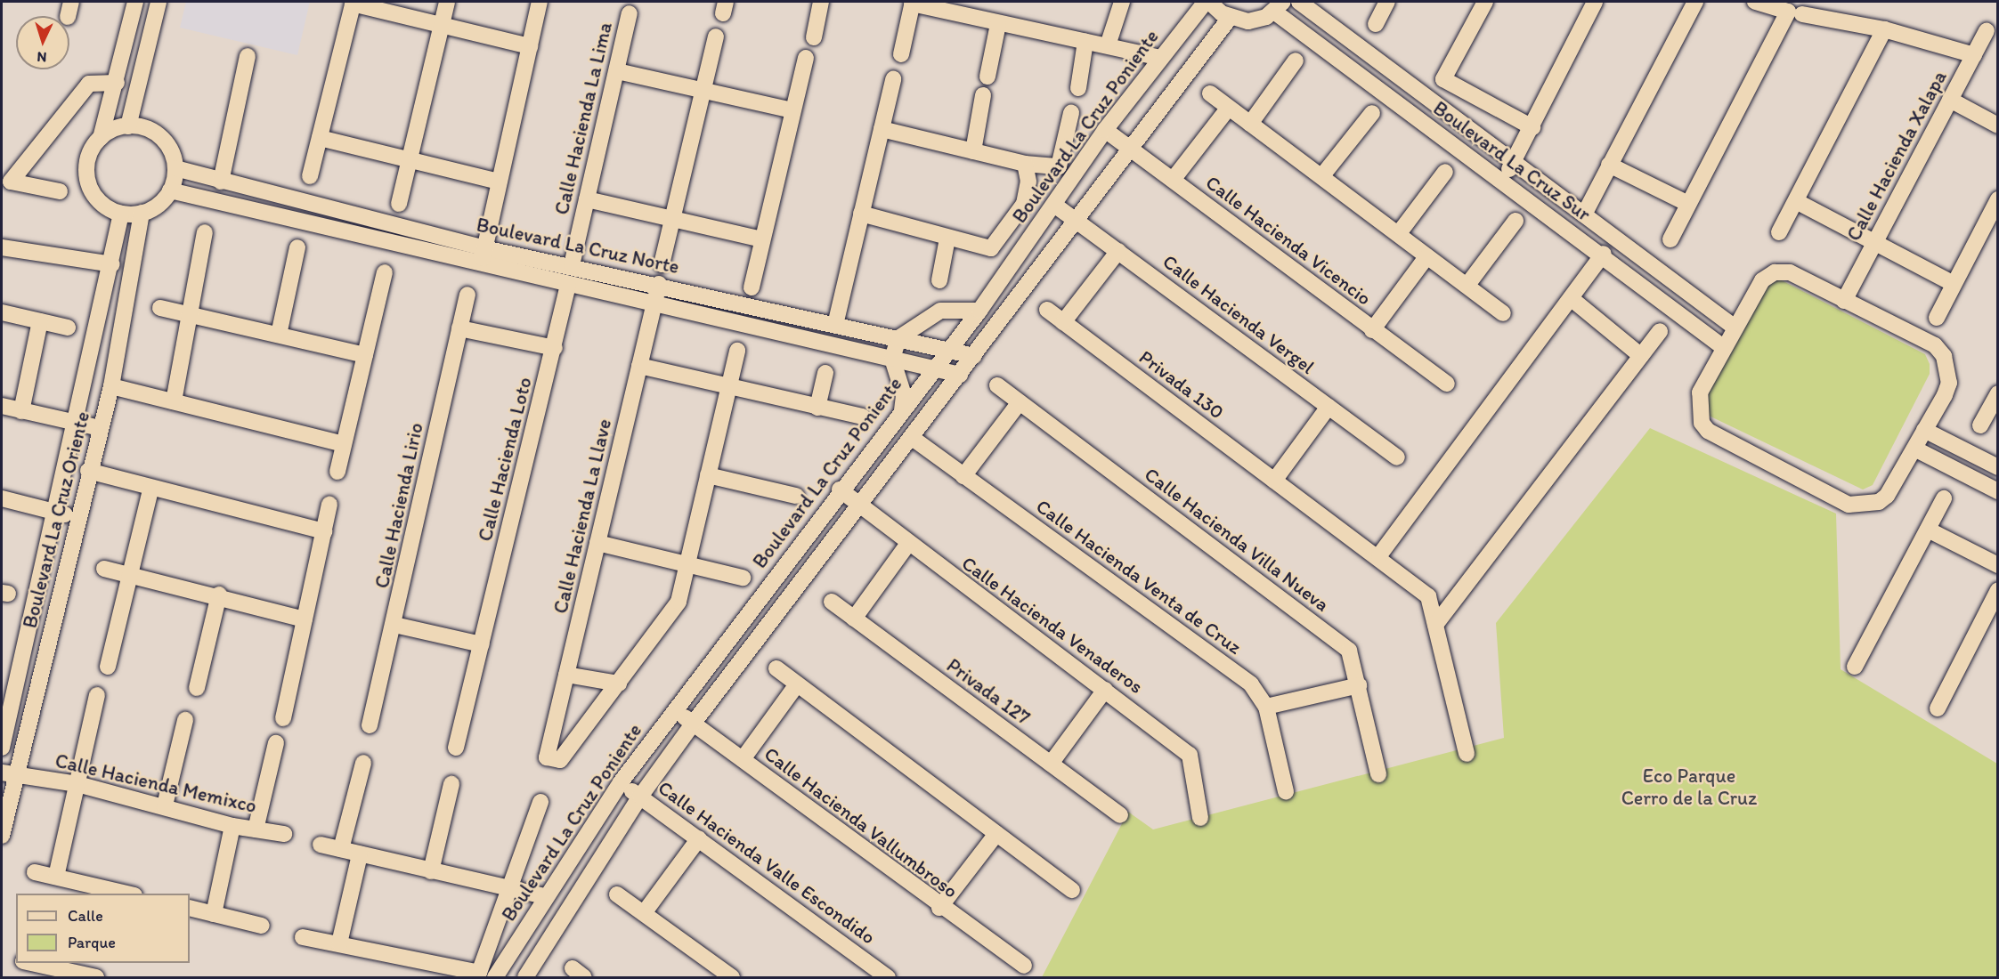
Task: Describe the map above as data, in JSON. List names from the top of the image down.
{
  "streets": {
    "street": [
      "Calle Hacienda La Lima",
      "Boulevard La Cruz Poniente",
      "Calle Hacienda Xalapa",
      "Boulevard La Cruz Sur",
      "Calle Hacienda Vicencio",
      "Boulevard La Cruz Norte",
      "Calle Hacienda Vergel",
      "Privada 130",
      "Calle Hacienda Loto",
      "Calle Hacienda Lirio",
      "Calle Hacienda La Llave",
      "Boulevard La Cruz Oriente",
      "Calle Hacienda Villa Nueva",
      "Calle Hacienda Venta de Cruz",
      "Calle Hacienda Venaderos",
      "Privada 127",
      "Calle Hacienda Memixco",
      "Calle Hacienda Vallumbroso",
      "Calle Hacienda Valle Escondido"
    ]
  },
  "crossings": [
    ["Calle Hacienda La Lima", "Boulevard La Cruz Norte"],
    ["Boulevard La Cruz Poniente", "Calle Hacienda Vicencio"],
    ["Boulevard La Cruz Poniente", "Boulevard La Cruz Norte"],
    ["Boulevard La Cruz Poniente", "Calle Hacienda Vergel"],
    ["Boulevard La Cruz Poniente", "Calle Hacienda Venaderos"],
    ["Boulevard La Cruz Poniente", "Calle Hacienda Vallumbroso"],
    ["Boulevard La Cruz Poniente", "Calle Hacienda Valle Escondido"],
    ["Boulevard La Cruz Norte", "Calle Hacienda Loto"],
    ["Boulevard La Cruz Norte", "Calle Hacienda La Llave"],
    ["Boulevard La Cruz Norte", "Boulevard La Cruz Oriente"],
    ["Boulevard La Cruz Oriente", "Calle Hacienda Memixco"]
  ],
  "parks": ["Eco Parque Cerro de la Cruz"],
  "legend": ["Calle", "Parque"],
  "north": "bottom"
}
